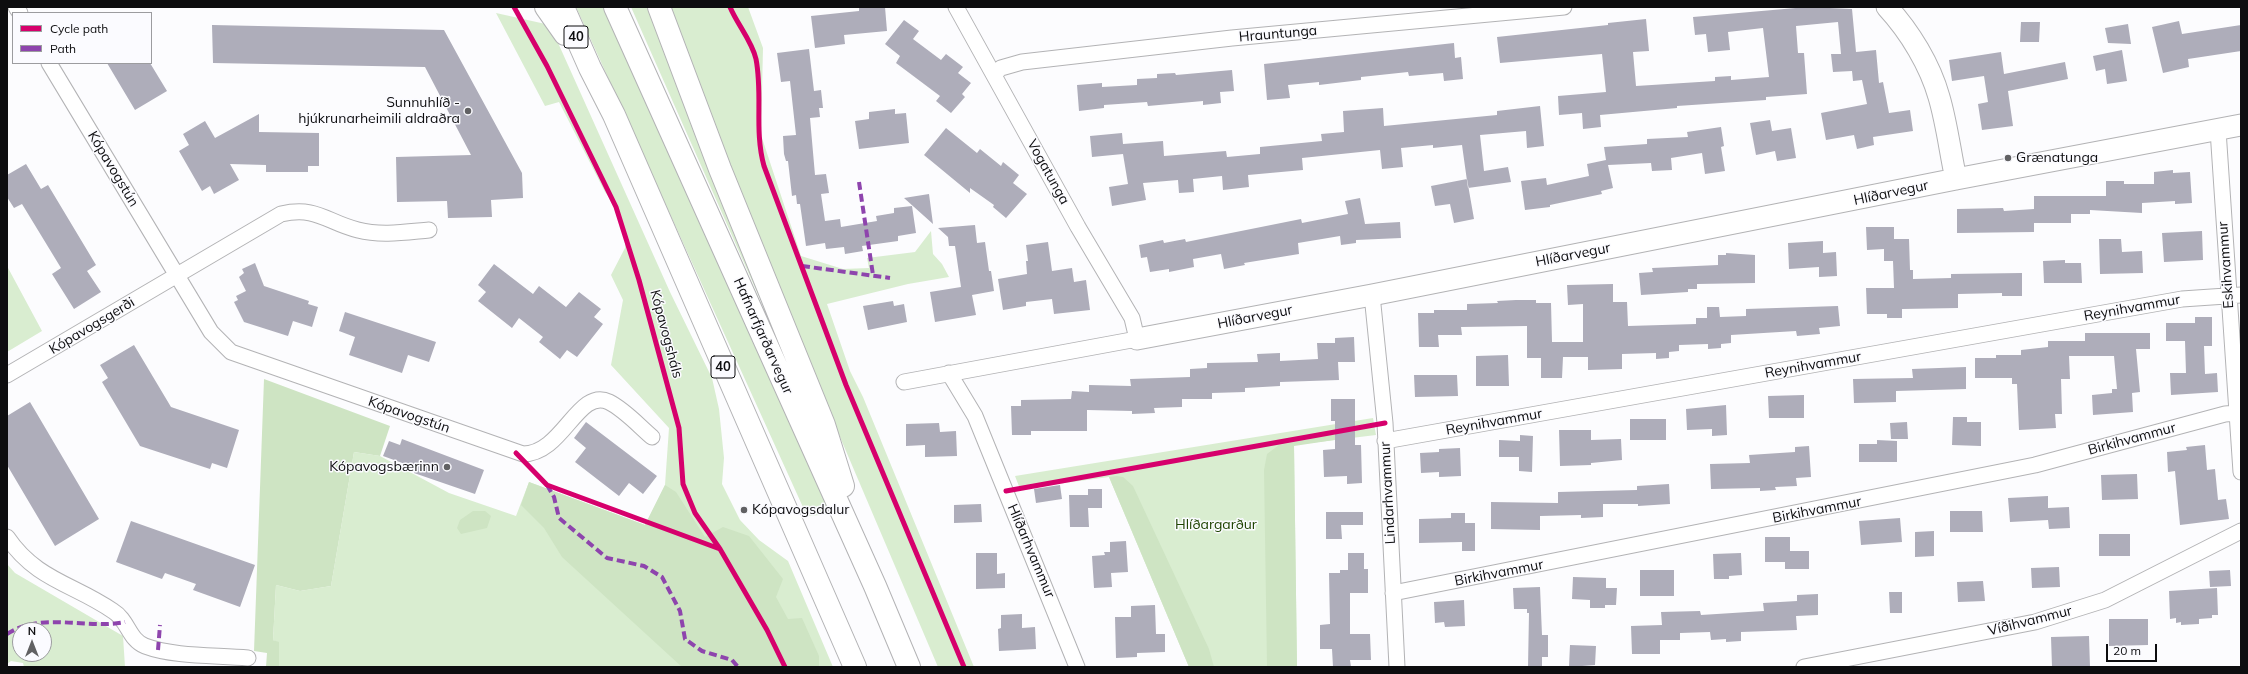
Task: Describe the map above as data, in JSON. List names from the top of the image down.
{
  "streets": {
    "main road": ["40", "Hafnarfjarðarvegur"],
    "street": [
      "Hrauntunga",
      "Kópavogstún",
      "Vogatunga",
      "Hlíðarvegur",
      "Eskihvammur",
      "Reynihvammur",
      "Kópavogsgerði",
      "Birkihvammur",
      "Lindarhvammur",
      "Hlíðarhvammur",
      "Víðihvammur"
    ],
    "cycle path": ["Kópavogsháls"]
  },
  "crossings": [
    ["Hrauntunga", "Vogatunga"],
    ["Kópavogstún", "Kópavogsgerði"],
    ["Vogatunga", "Hlíðarvegur"],
    ["Hlíðarvegur", "Eskihvammur"],
    ["Hlíðarvegur", "Lindarhvammur"],
    ["Hlíðarvegur", "Hlíðarhvammur"],
    ["Eskihvammur", "Reynihvammur"],
    ["Eskihvammur", "Birkihvammur"],
    ["Reynihvammur", "Lindarhvammur"],
    ["Birkihvammur", "Lindarhvammur"]
  ],
  "parks": ["Hlíðargarður"],
  "places": [
    "Sunnuhlíð - hjúkrunarheimili aldraðra",
    "Grænatunga",
    "Kópavogsbærinn",
    "Kópavogsdalur"
  ],
  "legend": ["Cycle path", "Path"],
  "scale_bar": "20 m",
  "north": "top"
}
